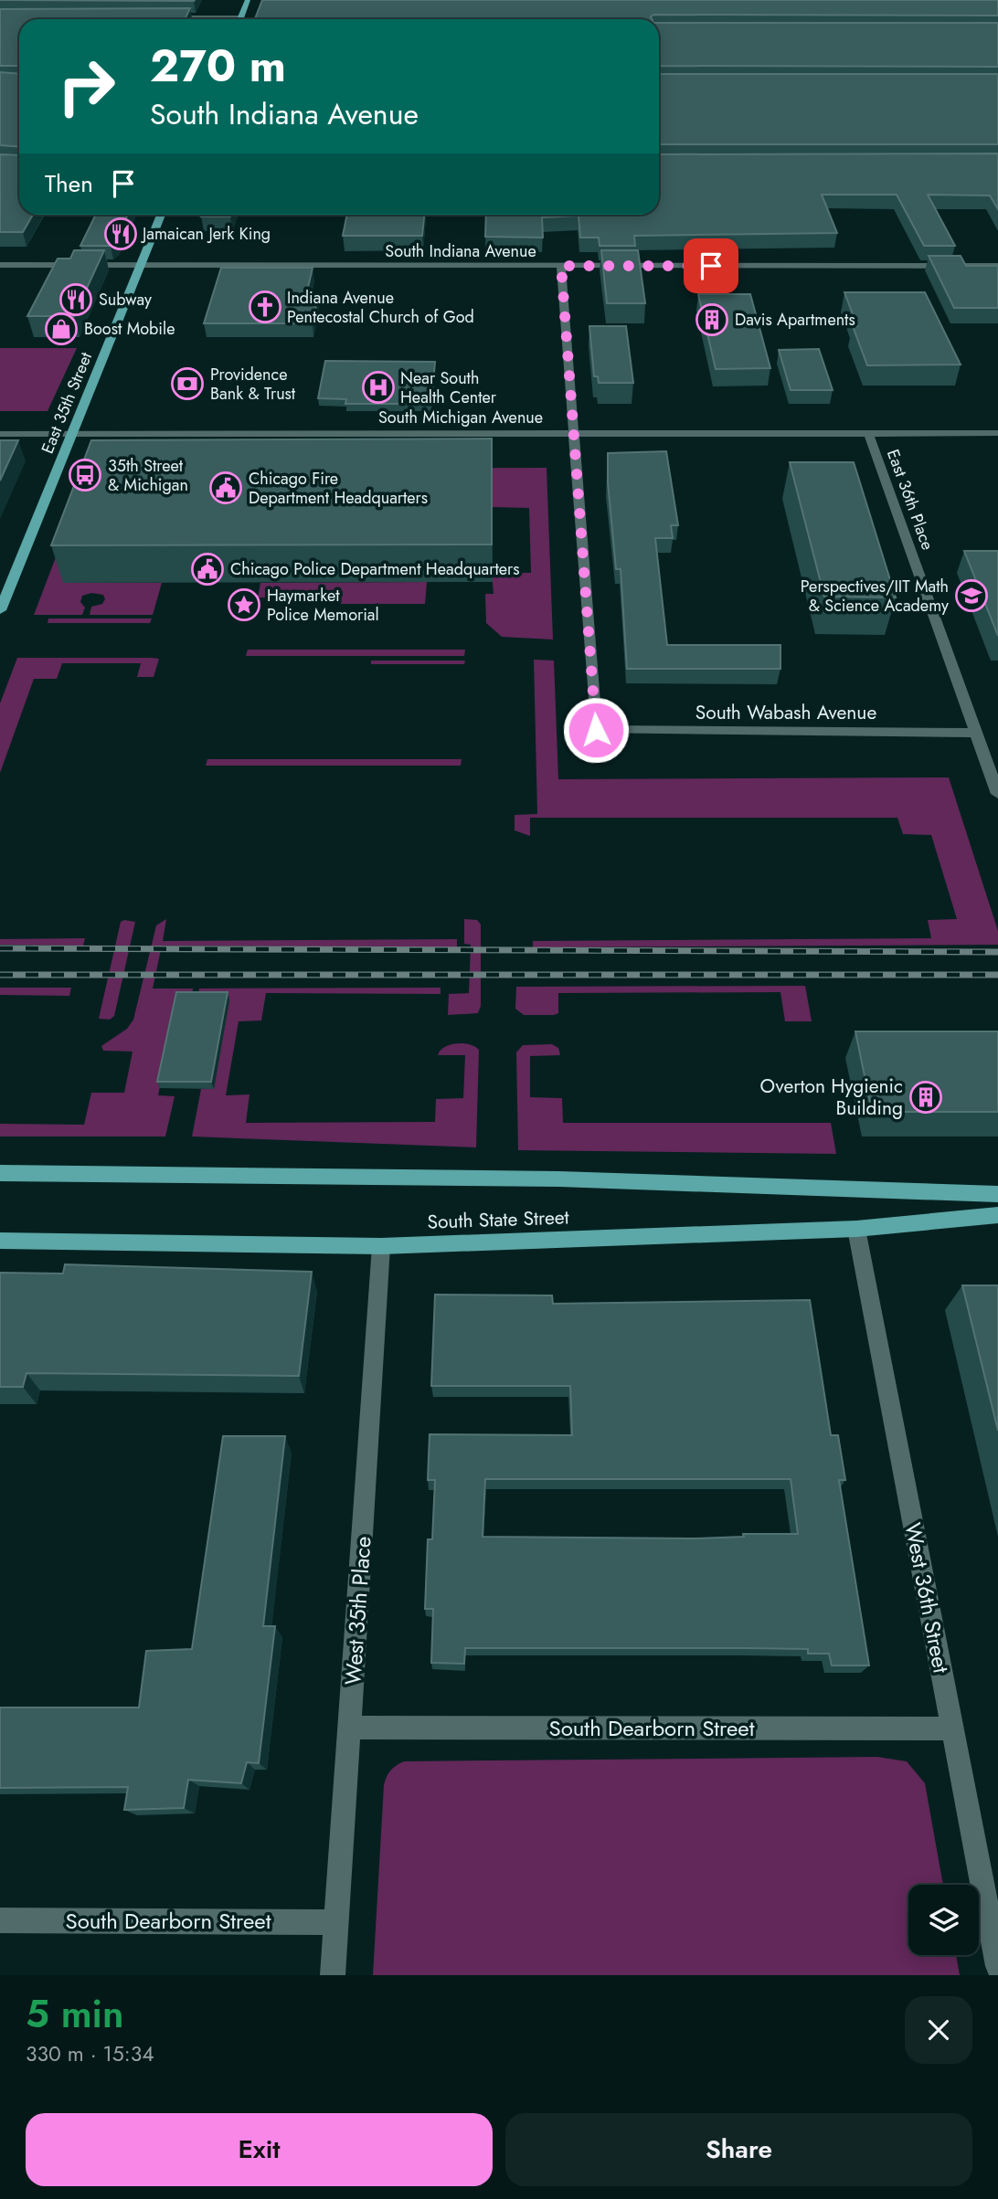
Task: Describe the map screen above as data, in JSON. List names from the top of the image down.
{
  "streets": {
    "main road": ["East 35th Street", "South State Street"],
    "street": [
      "South Indiana Avenue",
      "South Michigan Avenue",
      "East 36th Place",
      "South Wabash Avenue",
      "West 36th Street",
      "West 35th Place",
      "South Dearborn Street"
    ]
  },
  "crossings": [
    ["South Indiana Avenue", "East 35th Street"],
    ["East 35th Street", "South Michigan Avenue"],
    ["South Michigan Avenue", "East 36th Place"],
    ["South Michigan Avenue", "South Wabash Avenue"],
    ["East 36th Place", "South Wabash Avenue"],
    ["South State Street", "West 36th Street"],
    ["South State Street", "West 35th Place"],
    ["West 36th Street", "South Dearborn Street"],
    ["West 35th Place", "South Dearborn Street"]
  ],
  "places": {
    "restaurant": ["Jamaican Jerk King", "Subway"],
    "church": ["Indiana Avenue Pentecostal Church of God"],
    "building": ["Davis Apartments", "Overton Hygienic Building"],
    "shop": ["Boost Mobile"],
    "bank": ["Providence Bank & Trust"],
    "hospital": ["Near South Health Center"],
    "bus stop": ["35th Street & Michigan"],
    "public building": ["Chicago Fire Department Headquarters", "Chicago Police Department Headquarters"],
    "school or university": ["Perspectives/IIT Math & Science Academy"],
    "place": ["Haymarket Police Memorial"]
  },
  "page": {
    "turn": ["270 m", "South Indiana Avenue"],
    "then": "Then",
    "heading": ["5 min", "330 m · 15:34"],
    "buttons": ["Exit", "Share"]
  }
}
